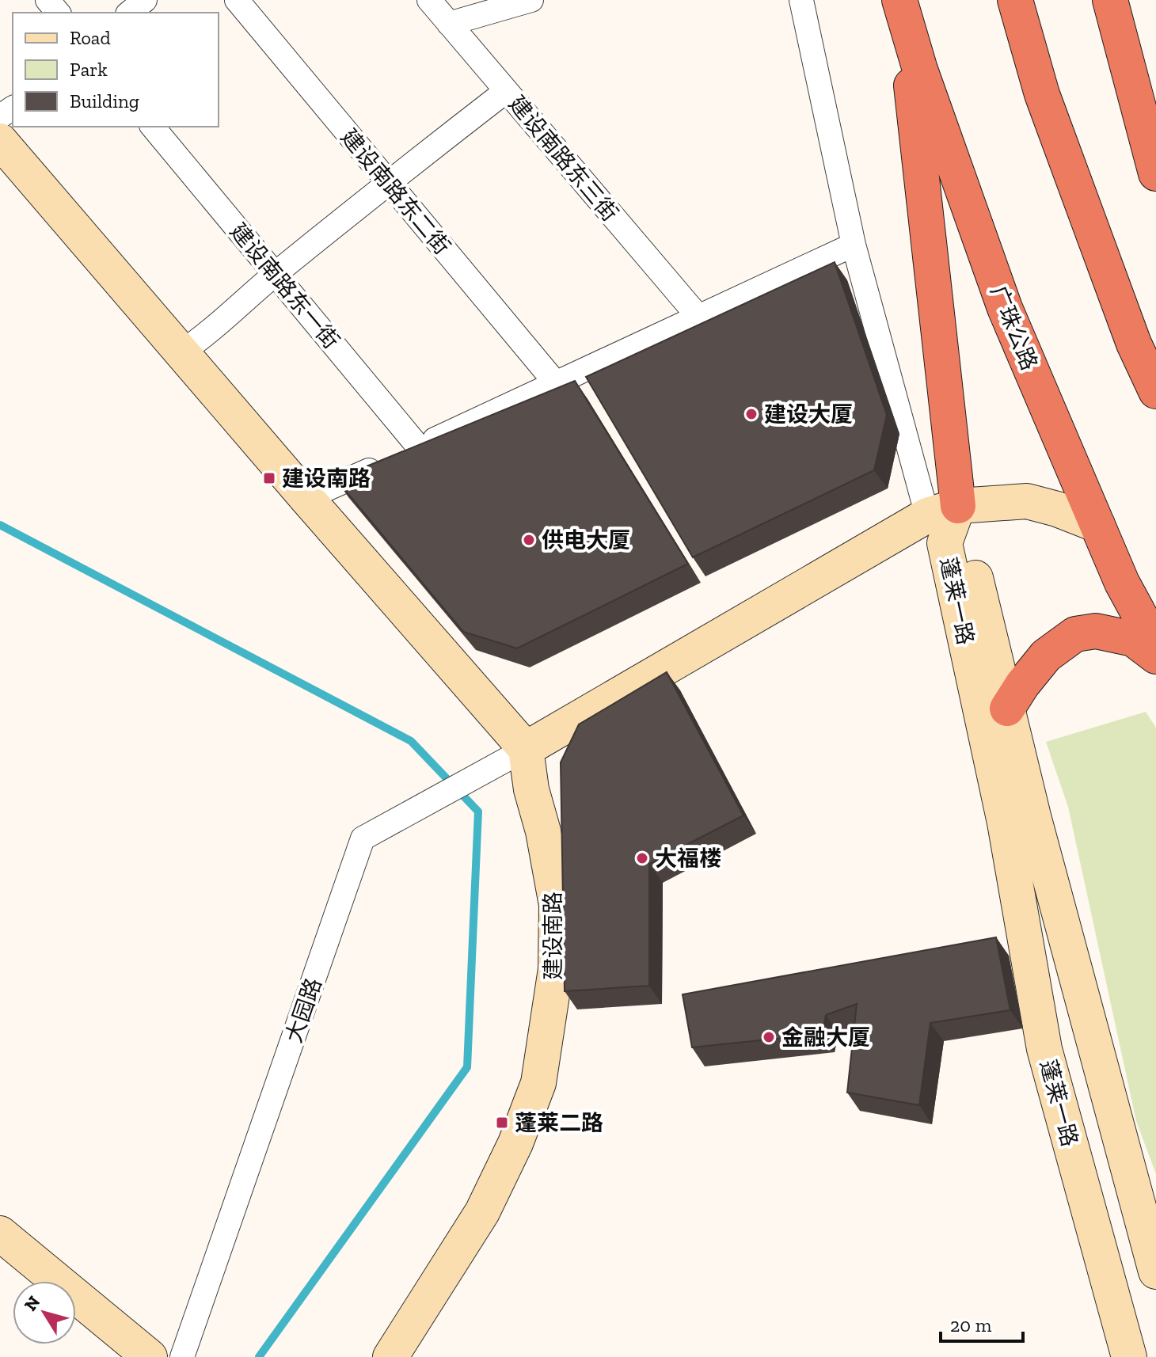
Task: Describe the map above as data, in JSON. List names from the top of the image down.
{
  "streets": {
    "highway": ["广珠公路"],
    "main road": ["蓬莱一路", "建设南路"],
    "street": [
      "建设南路东三街",
      "建设南路东二街",
      "建设南路东一街",
      "大园路"
    ]
  },
  "crossings": [
    ["建设南路", "大园路"]
  ],
  "places": {
    "other": [
      "建设大厦",
      "供电大厦",
      "大福楼",
      "金融大厦"
    ],
    "transit": ["建设南路", "蓬莱二路"]
  },
  "legend": ["Road", "Park", "Building"],
  "scale_bar": "20 m",
  "north": "top left"
}
